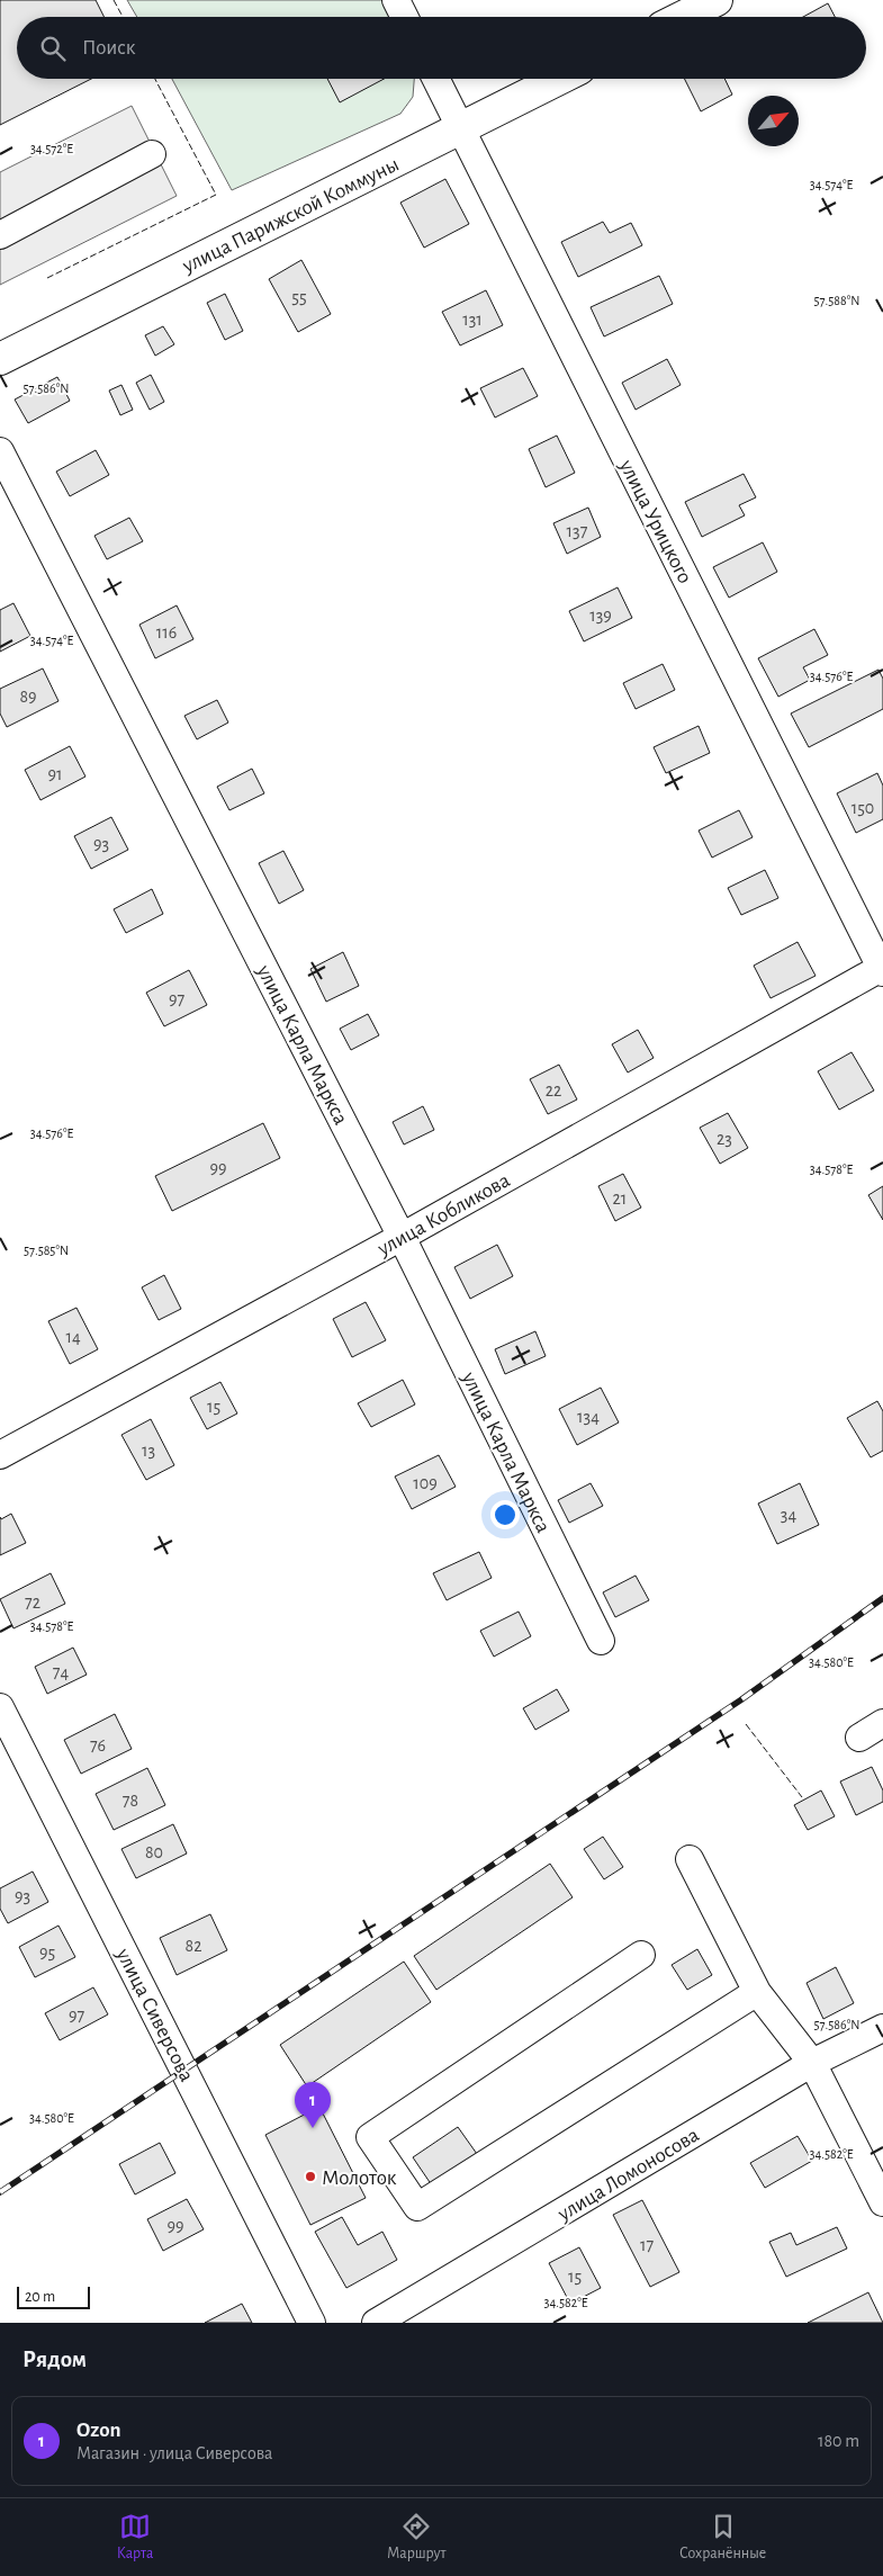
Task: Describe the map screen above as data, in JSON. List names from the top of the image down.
{
  "streets": {
    "highway": ["улица Парижской Коммуны"],
    "street": [
      "улица Урицкого",
      "улица Карла Маркса",
      "улица Кобликова",
      "улица Сиверсова",
      "улица Ломоносова"
    ]
  },
  "crossings": [
    ["улица Парижской Коммуны", "улица Урицкого"],
    ["улица Урицкого", "улица Кобликова"],
    ["улица Карла Маркса", "улица Кобликова"]
  ],
  "places": ["Молоток"],
  "house_numbers": [
    "55",
    "131",
    "137",
    "139",
    "116",
    "89",
    "91",
    "150",
    "93",
    "97",
    "22",
    "23",
    "99",
    "21",
    "14",
    "15",
    "134",
    "13",
    "109",
    "34",
    "72",
    "74",
    "76",
    "78",
    "80",
    "93",
    "82",
    "95",
    "97",
    "99",
    "17",
    "15"
  ],
  "scale_bar": "20 m",
  "north": "top right",
  "page": {
    "search": "Поиск",
    "pins": "1",
    "scale": "20 m",
    "heading": "Рядом",
    "list": [
      {
        "mark": "1",
        "name": "Ozon",
        "note": "Магазин · улица Сиверсова",
        "value": "180 m"
      }
    ],
    "nav": ["Карта", "Маршрут", "Сохранённые"]
  },
  "coordinates": [
    "34.572°E",
    "34.574°E",
    "57.588°N",
    "57.586°N",
    "34.576°E",
    "34.578°E",
    "57.585°N",
    "34.580°E",
    "34.582°E"
  ]
}
